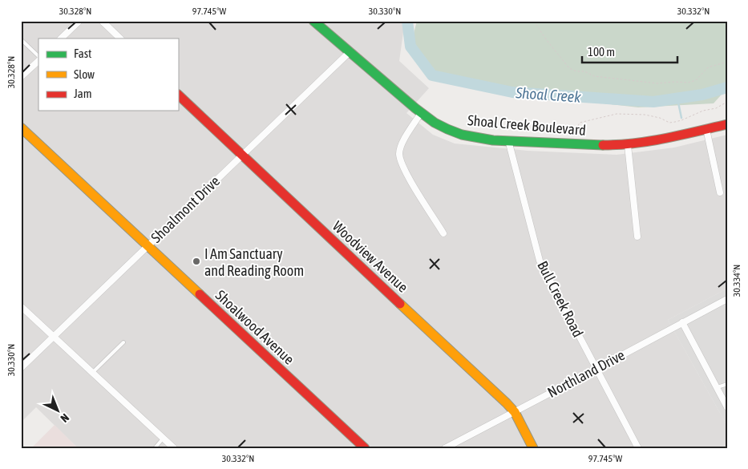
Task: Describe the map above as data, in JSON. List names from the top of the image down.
{
  "streets": {
    "street": [
      "Shoal Creek Boulevard",
      "Shoalmont Drive",
      "Woodview Avenue",
      "Bull Creek Road",
      "Shoalwood Avenue",
      "Northland Drive"
    ]
  },
  "crossings": [
    ["Shoal Creek Boulevard", "Shoalmont Drive"],
    ["Shoal Creek Boulevard", "Bull Creek Road"],
    ["Shoalmont Drive", "Woodview Avenue"],
    ["Shoalmont Drive", "Shoalwood Avenue"],
    ["Woodview Avenue", "Northland Drive"],
    ["Bull Creek Road", "Northland Drive"]
  ],
  "water": ["Shoal Creek"],
  "places": ["I Am Sanctuary and Reading Room"],
  "legend": ["Fast", "Slow", "Jam"],
  "scale_bar": "100 m",
  "north": "bottom right",
  "coordinates": [
    "30.328°N",
    "97.745°W",
    "30.330°N",
    "30.332°N",
    "30.334°N"
  ]
}
